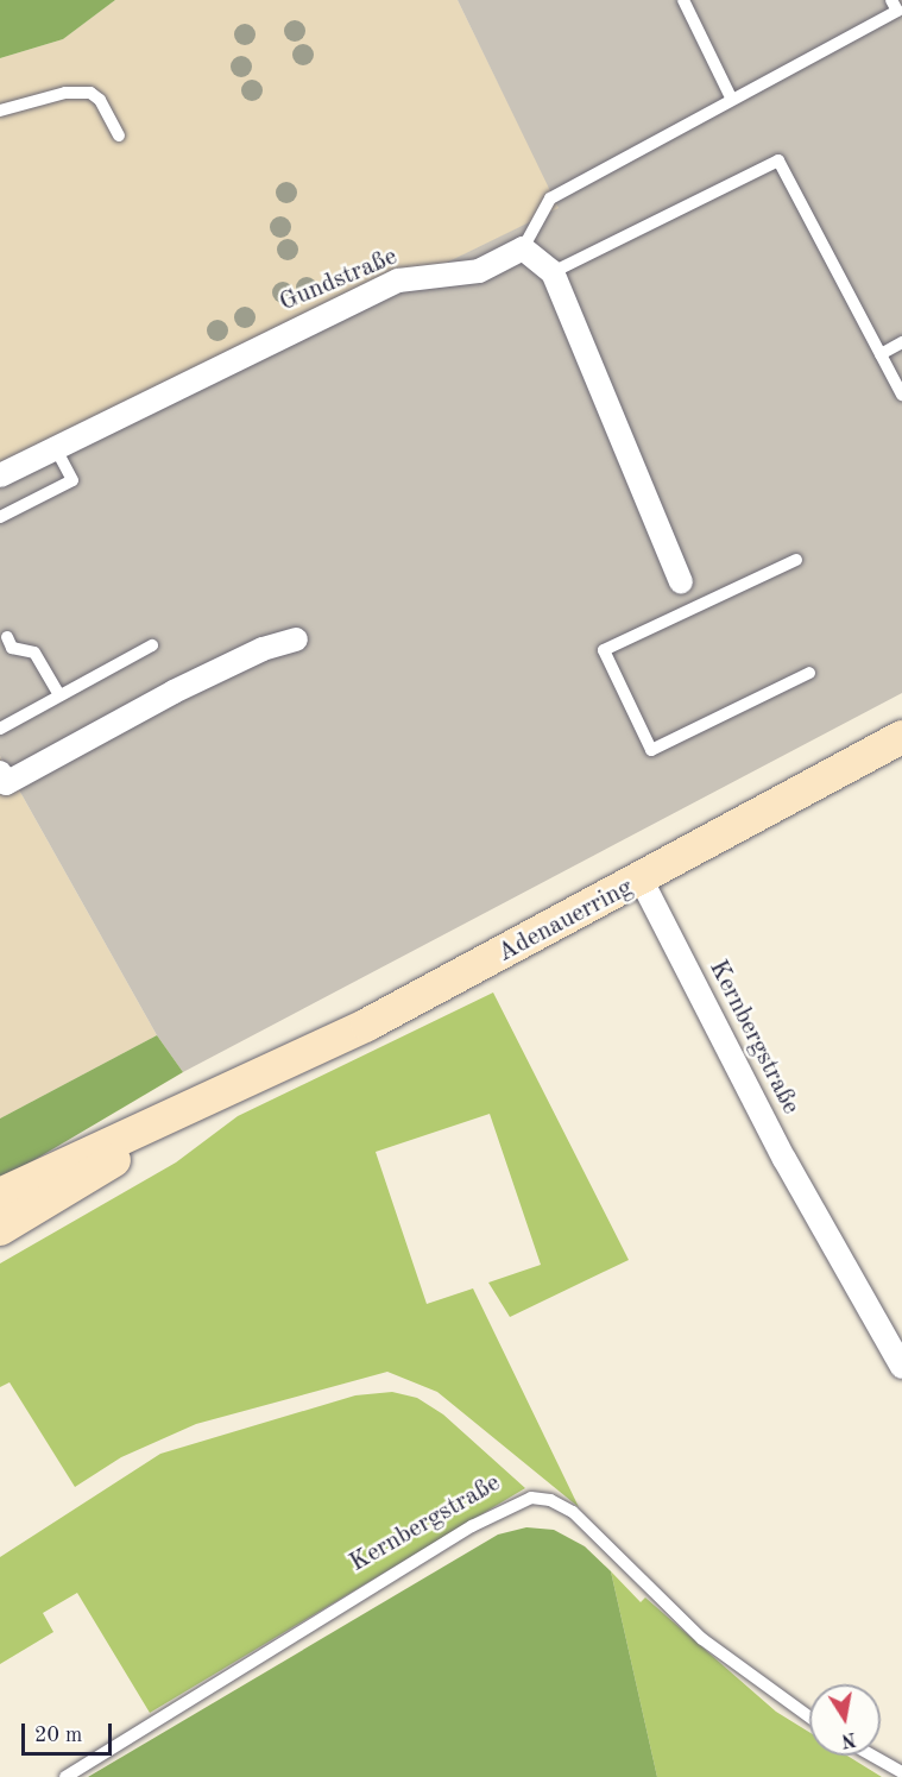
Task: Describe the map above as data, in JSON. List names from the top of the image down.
{
  "streets": {
    "main road": ["Adenauerring"],
    "street": ["Gundstraße", "Kernbergstraße"]
  },
  "crossings": [
    ["Adenauerring", "Kernbergstraße"]
  ],
  "scale_bar": "20 m",
  "north": "bottom"
}
